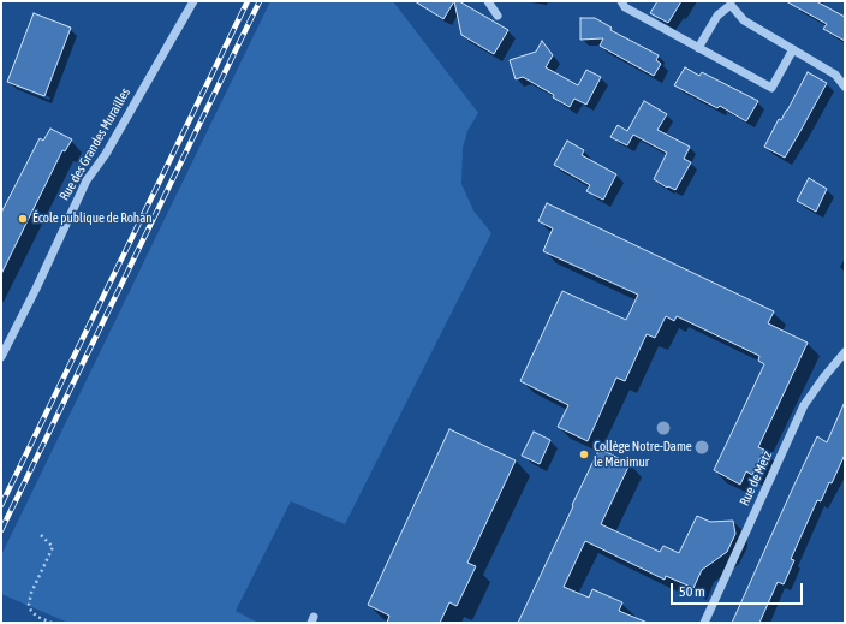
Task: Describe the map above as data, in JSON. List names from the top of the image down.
{
  "streets": {
    "street": ["Rue des Grandes Murailles", "Rue de Metz"]
  },
  "places": ["École publique de Rohan", "Collège Notre-Dame le Menimur"],
  "scale_bar": "50 m"
}
